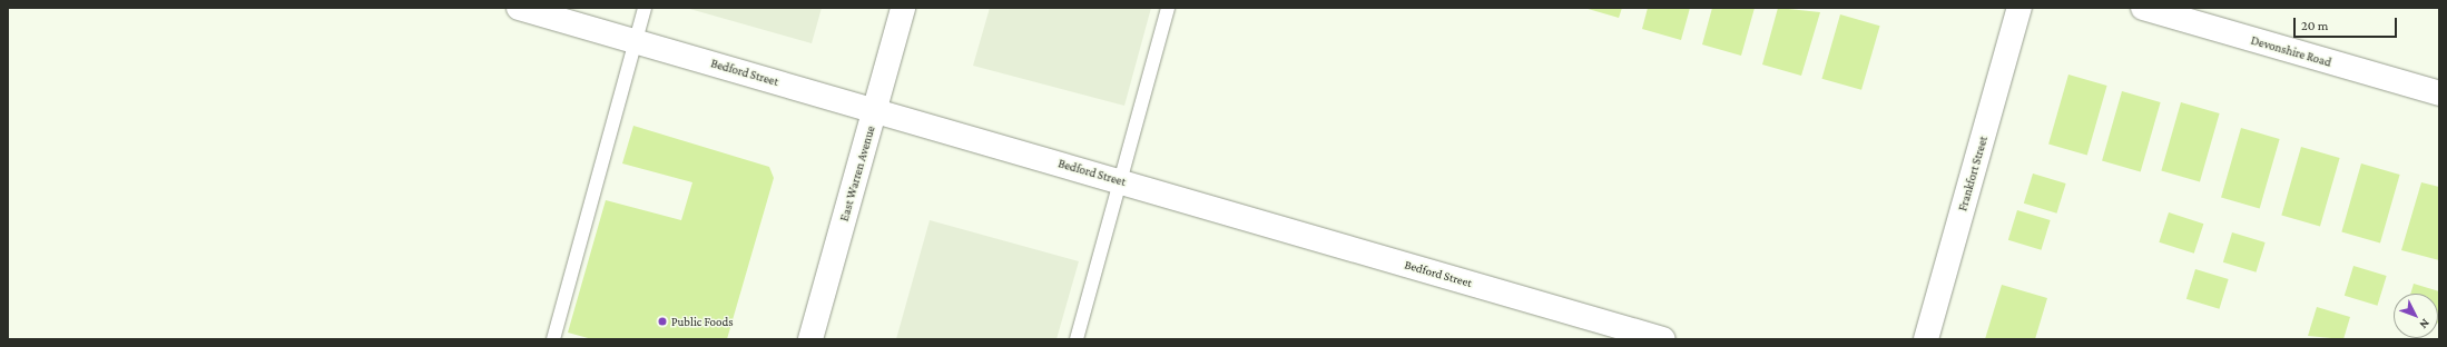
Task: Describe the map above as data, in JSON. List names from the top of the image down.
{
  "streets": {
    "street": [
      "Devonshire Road",
      "Bedford Street",
      "East Warren Avenue",
      "Frankfort Street"
    ]
  },
  "crossings": [
    ["Bedford Street", "East Warren Avenue"]
  ],
  "places": ["Public Foods"],
  "scale_bar": "20 m",
  "north": "bottom right"
}
